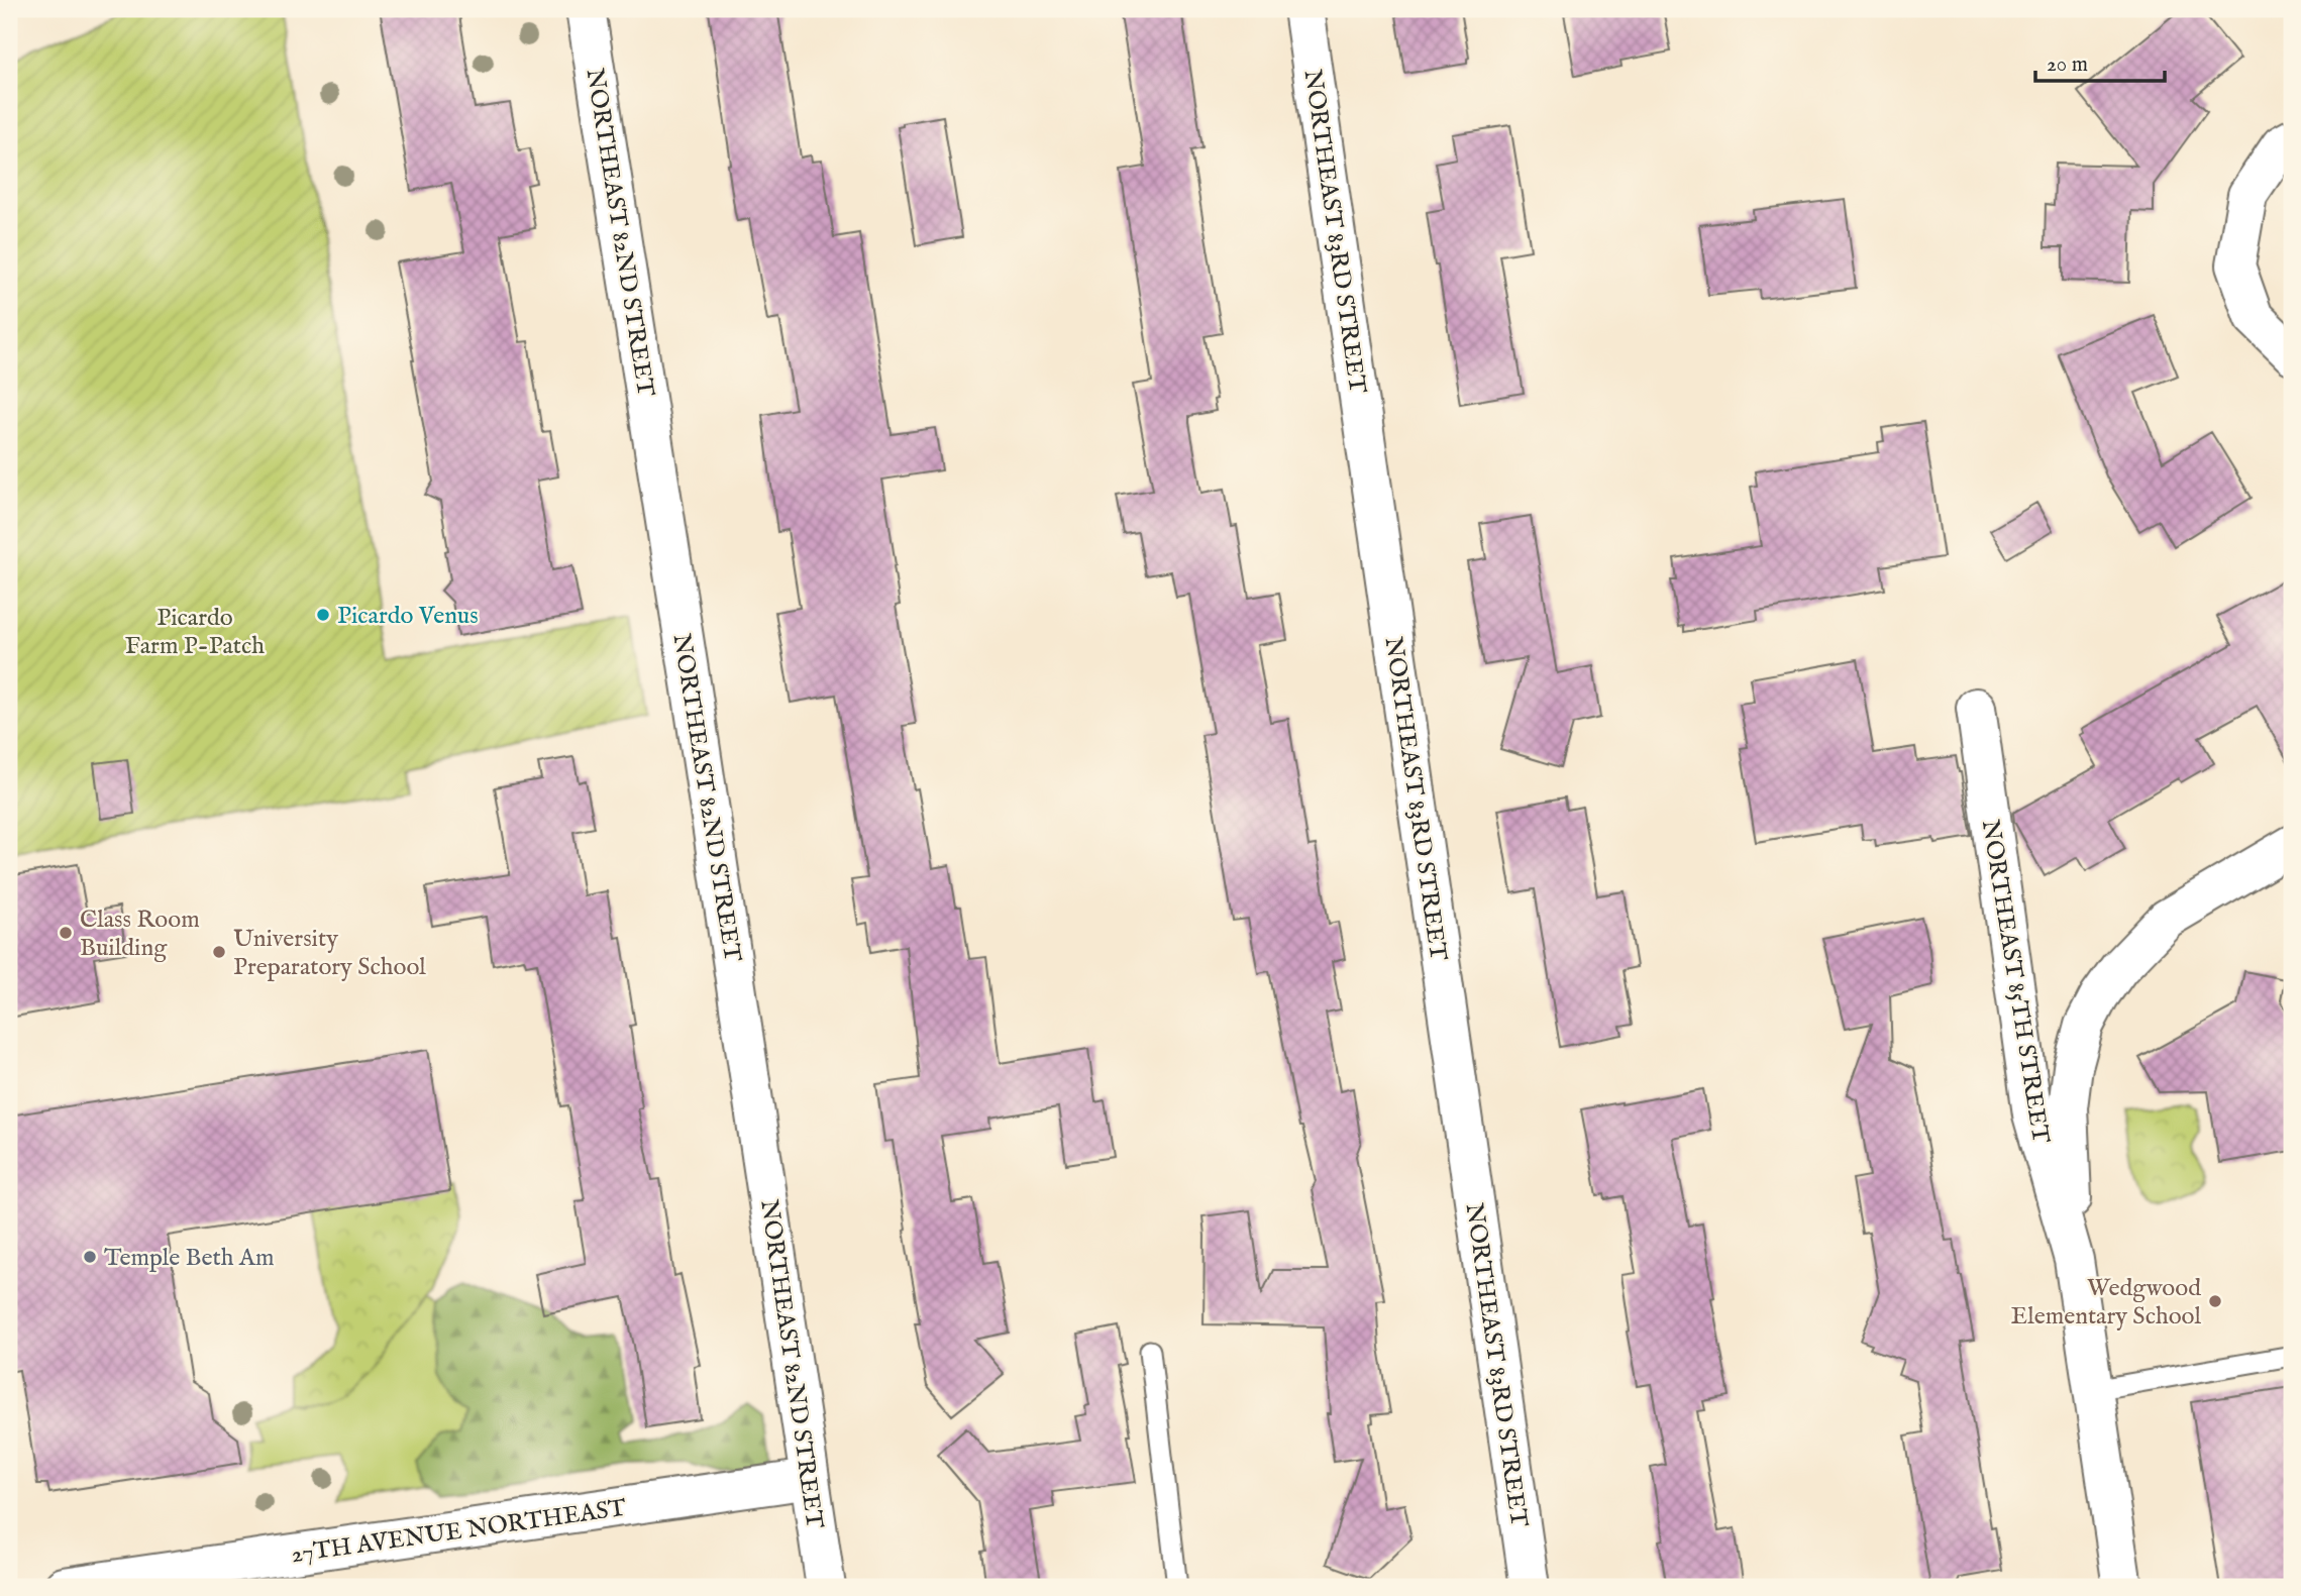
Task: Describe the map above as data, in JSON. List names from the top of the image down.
{
  "streets": {
    "street": [
      "NORTHEAST 83RD STREET",
      "NORTHEAST 82ND STREET",
      "NORTHEAST 85TH STREET",
      "27TH AVENUE NORTHEAST"
    ]
  },
  "crossings": [
    ["NORTHEAST 82ND STREET", "27TH AVENUE NORTHEAST"]
  ],
  "parks": ["Picardo Farm P-Patch"],
  "places": [
    "Picardo Venus",
    "Class Room Building",
    "University Preparatory School",
    "Temple Beth Am",
    "Wedgwood Elementary School"
  ],
  "scale_bar": "20 m"
}
